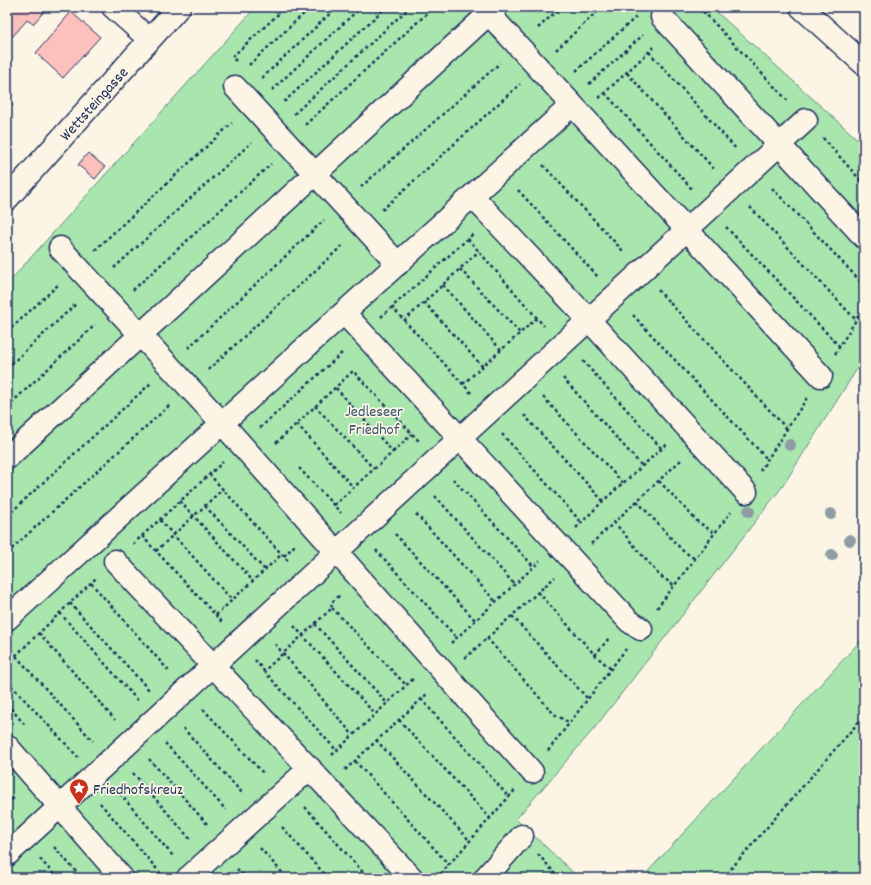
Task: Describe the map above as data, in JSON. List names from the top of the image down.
{
  "streets": {
    "street": ["Wettsteingasse"]
  },
  "parks": ["Jedleseer Friedhof"],
  "places": {
    "place": ["Friedhofskreuz"]
  }
}
